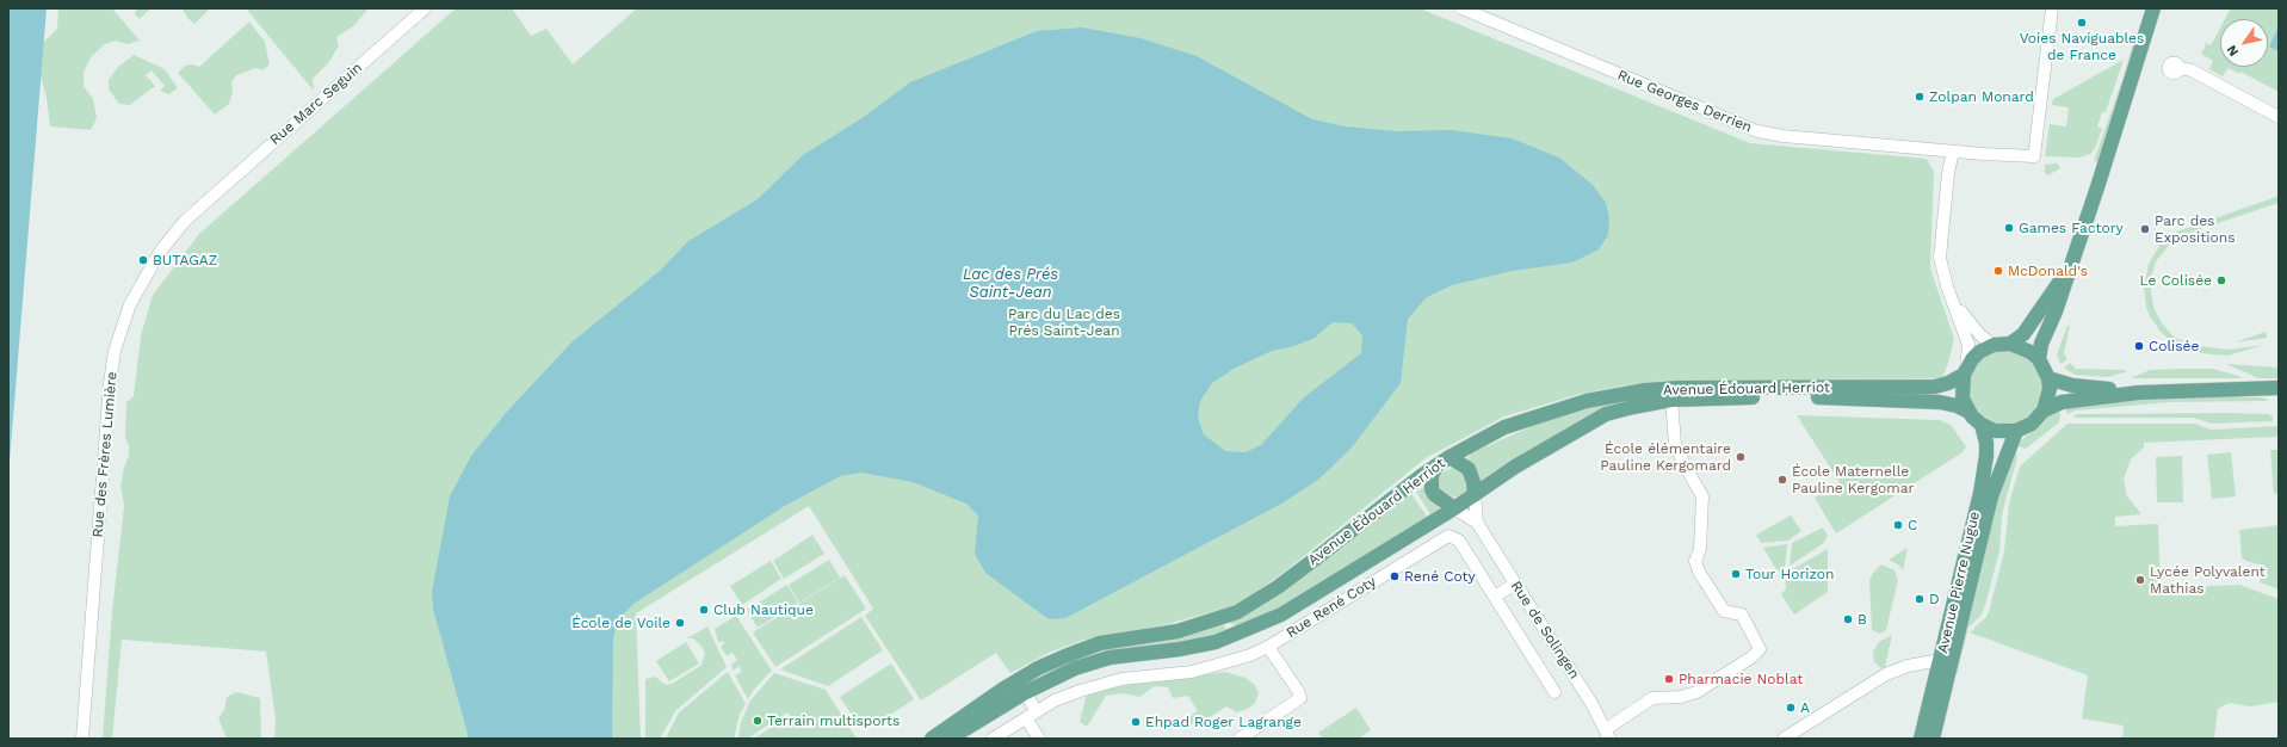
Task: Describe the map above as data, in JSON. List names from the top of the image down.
{
  "streets": {
    "main road": ["Avenue Édouard Herriot", "Avenue Pierre Nugue"],
    "street": [
      "Rue Georges Derrien",
      "Rue Marc Seguin",
      "Rue des Frères Lumière",
      "Rue René Coty",
      "Rue de Solingen"
    ]
  },
  "crossings": [
    ["Rue Marc Seguin", "Rue des Frères Lumière"],
    ["Avenue Édouard Herriot", "Avenue Pierre Nugue"],
    ["Avenue Édouard Herriot", "Rue de Solingen"]
  ],
  "water": ["Lac des Prés Saint-Jean"],
  "parks": ["Parc du Lac des Prés Saint-Jean"],
  "places": [
    "Voies Naviguables de France",
    "Zolpan Monard",
    "Games Factory",
    "Parc des Expositions",
    "BUTAGAZ",
    "McDonald's",
    "Le Colisée",
    "Colisée",
    "École élémentaire Pauline Kergomard",
    "École Maternelle Pauline Kergomar",
    "C",
    "Tour Horizon",
    "René Coty",
    "Lycée Polyvalent Mathias",
    "D",
    "Club Nautique",
    "B",
    "École de Voile",
    "Pharmacie Noblat",
    "A",
    "Terrain multisports",
    "Ehpad Roger Lagrange"
  ],
  "north": "bottom left"
}
